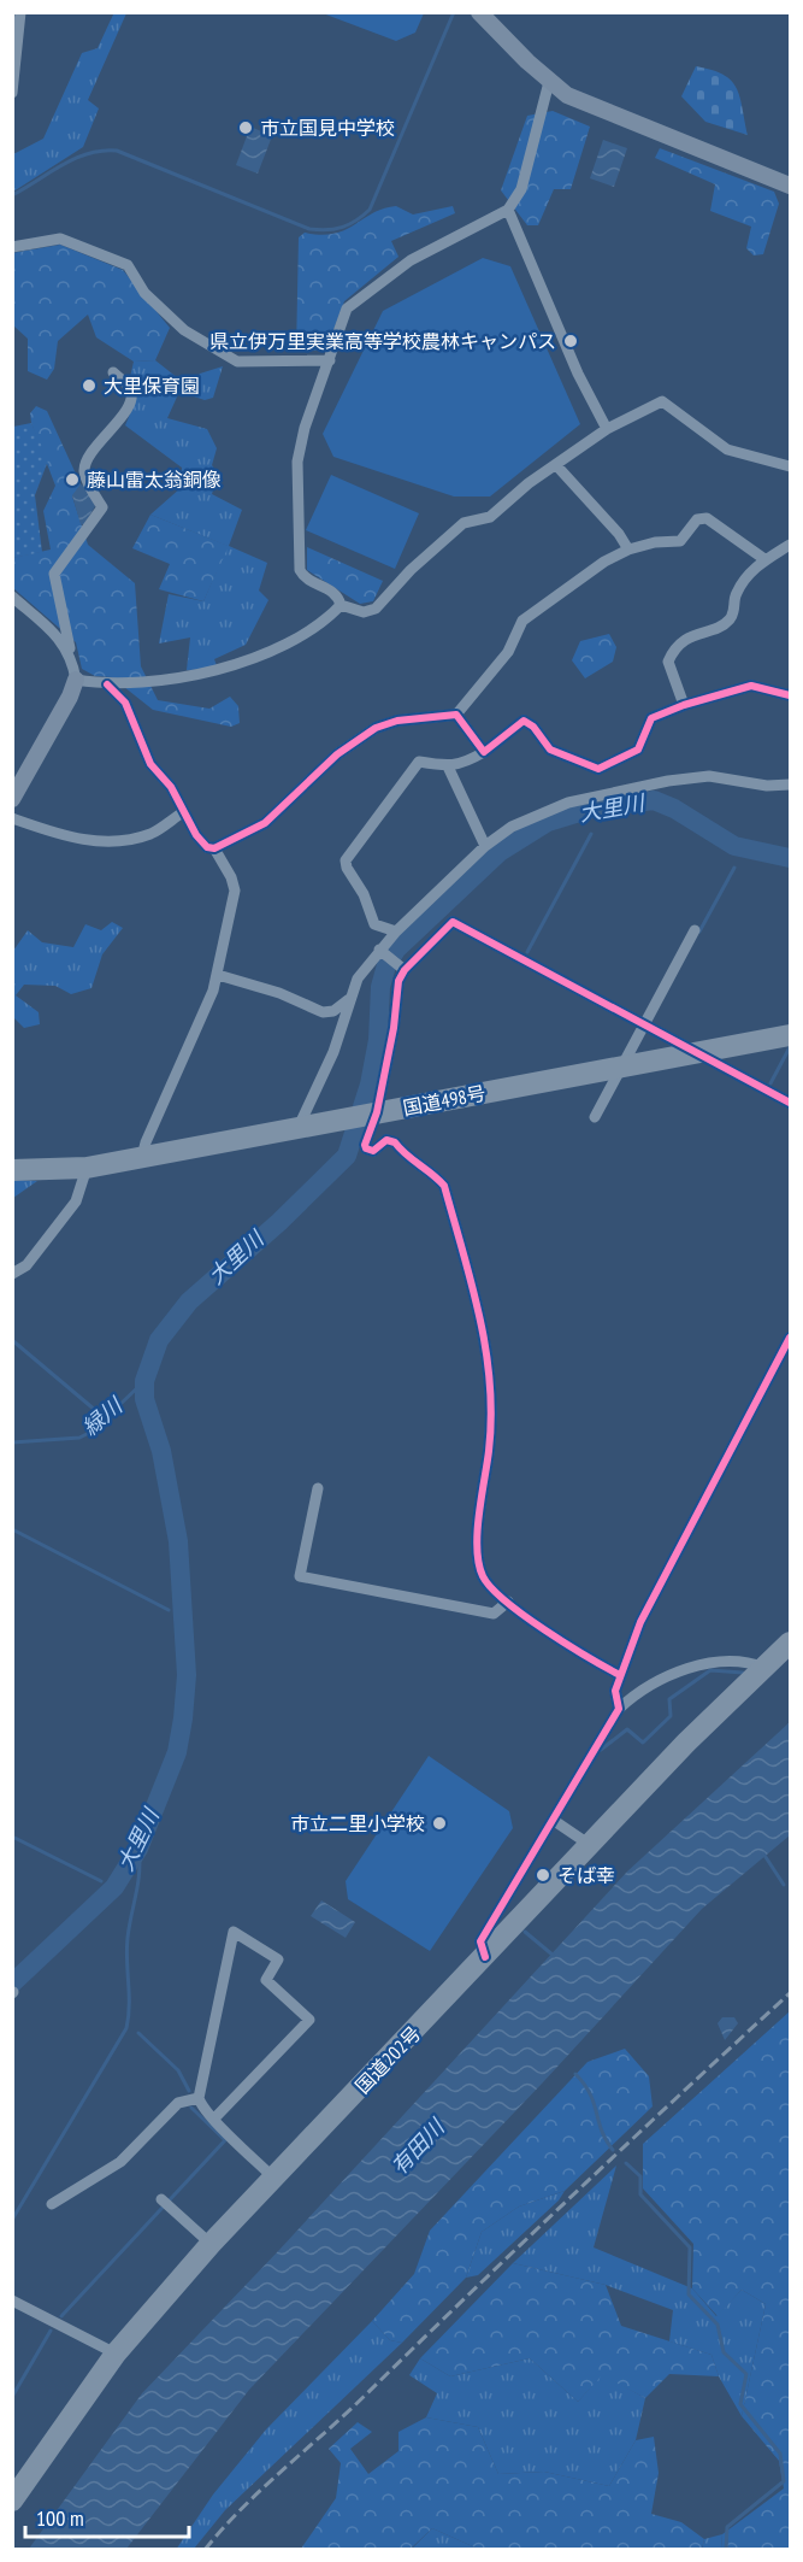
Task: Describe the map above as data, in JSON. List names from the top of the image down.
{
  "streets": {
    "highway": ["国道498号", "国道202号"]
  },
  "water": ["大里川", "緑川", "有田川"],
  "places": [
    "市立国見中学校",
    "県立伊万里実業高等学校農林キャンパス",
    "大里保育園",
    "藤山雷太翁銅像",
    "市立二里小学校",
    "そば幸"
  ],
  "scale_bar": "100 m"
}
